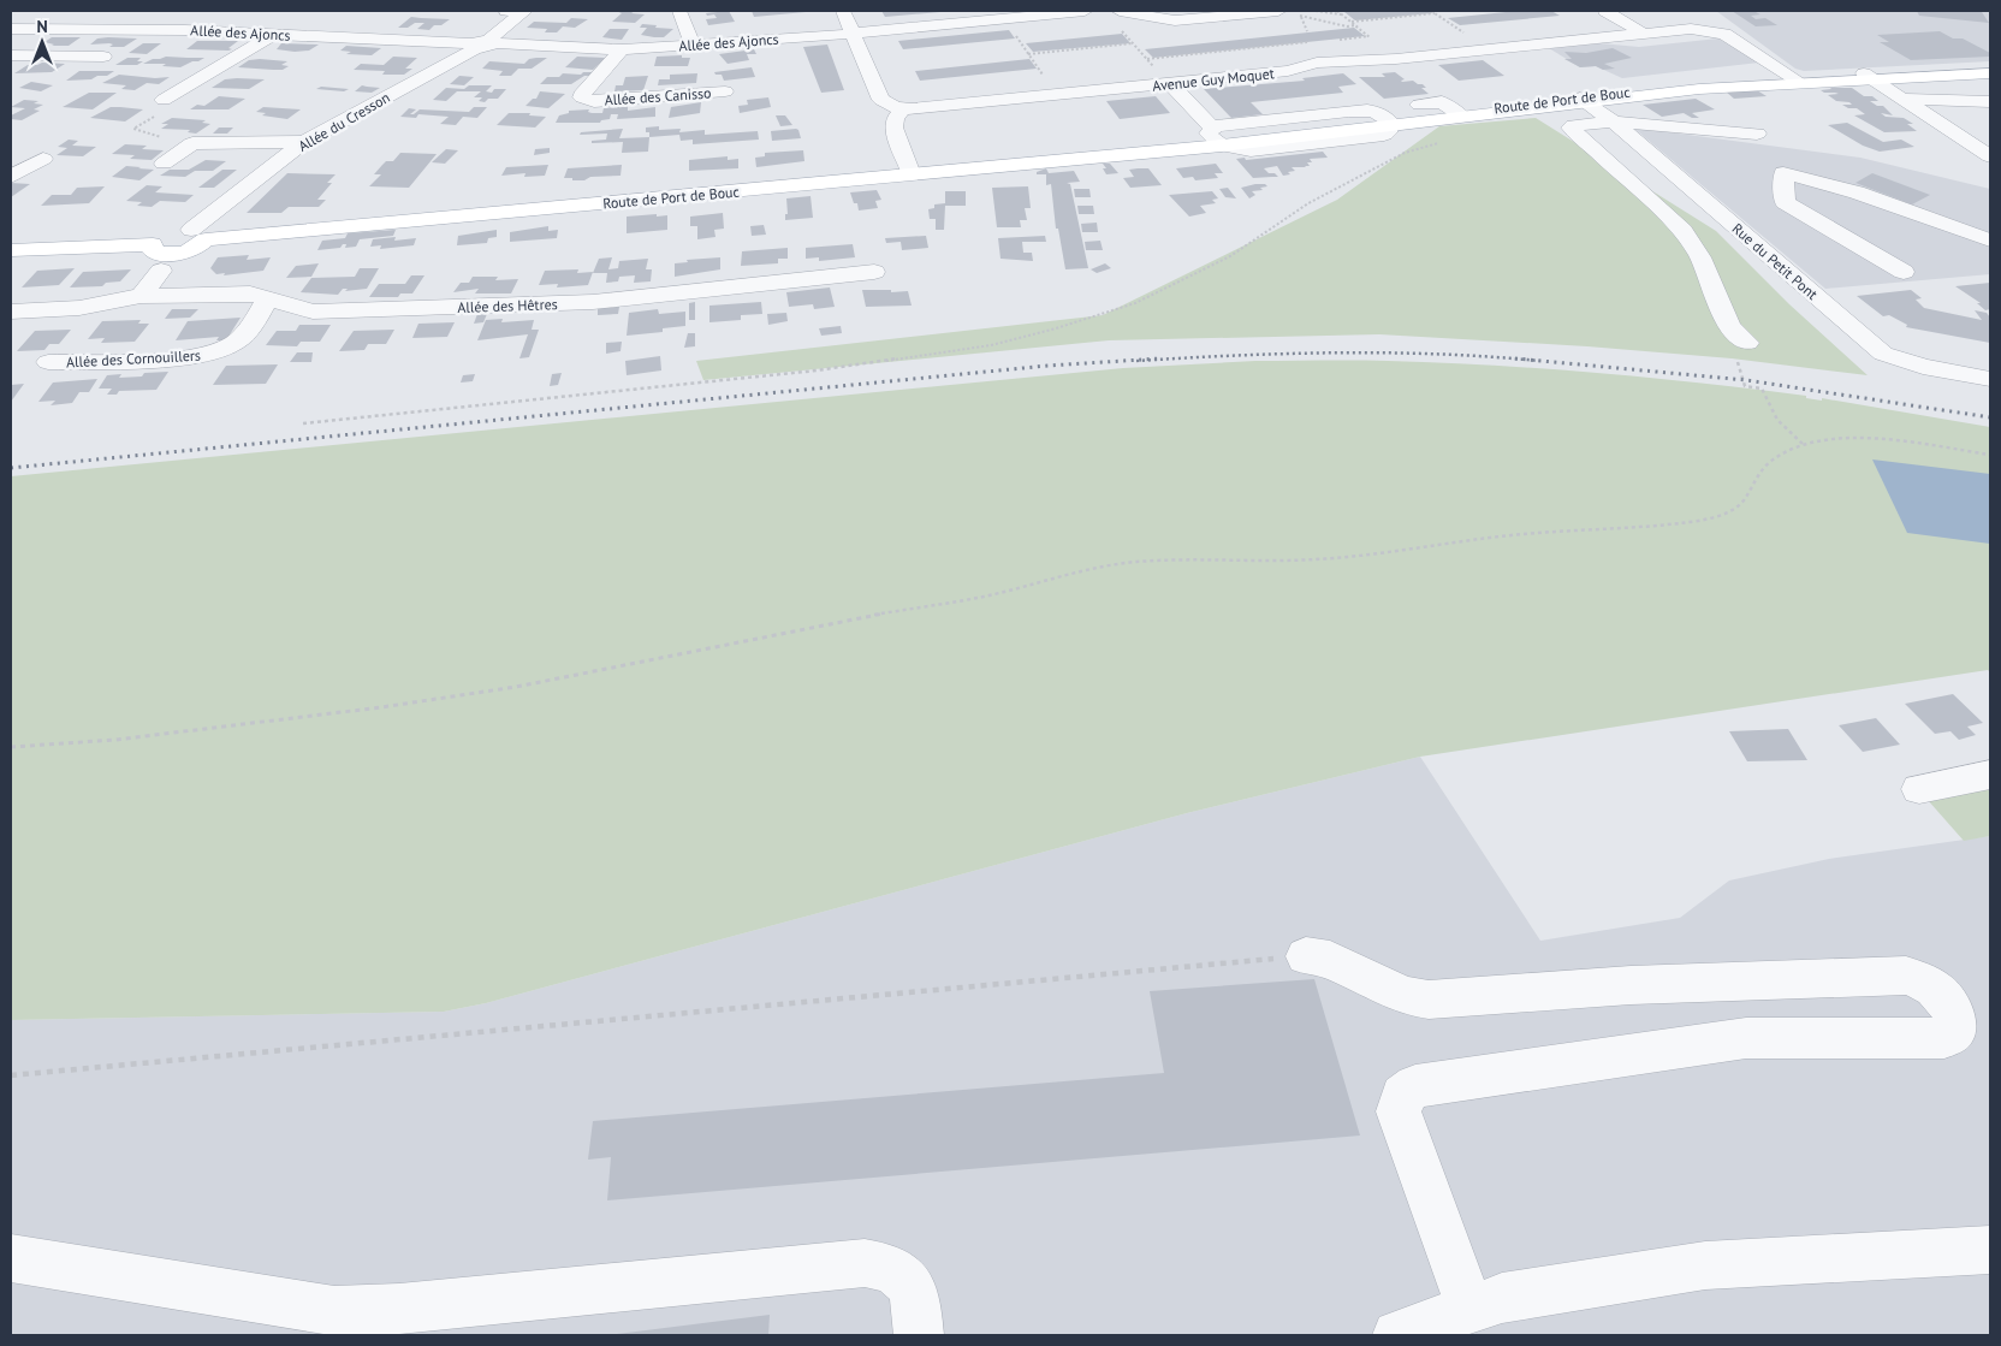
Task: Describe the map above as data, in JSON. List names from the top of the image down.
{
  "streets": {
    "main road": ["Route de Port de Bouc"],
    "street": [
      "Allée des Ajoncs",
      "Avenue Guy Moquet",
      "Allée des Canisso",
      "Allée du Cresson",
      "Rue du Petit Pont",
      "Allée des Hêtres",
      "Allée des Cornouillers"
    ]
  },
  "crossings": [
    ["Allée des Ajoncs", "Allée des Canisso"],
    ["Allée des Ajoncs", "Allée du Cresson"],
    ["Avenue Guy Moquet", "Route de Port de Bouc"],
    ["Route de Port de Bouc", "Allée du Cresson"],
    ["Route de Port de Bouc", "Rue du Petit Pont"],
    ["Allée du Cresson", "Allée des Hêtres"],
    ["Allée des Hêtres", "Allée des Cornouillers"]
  ],
  "north": "top"
}
